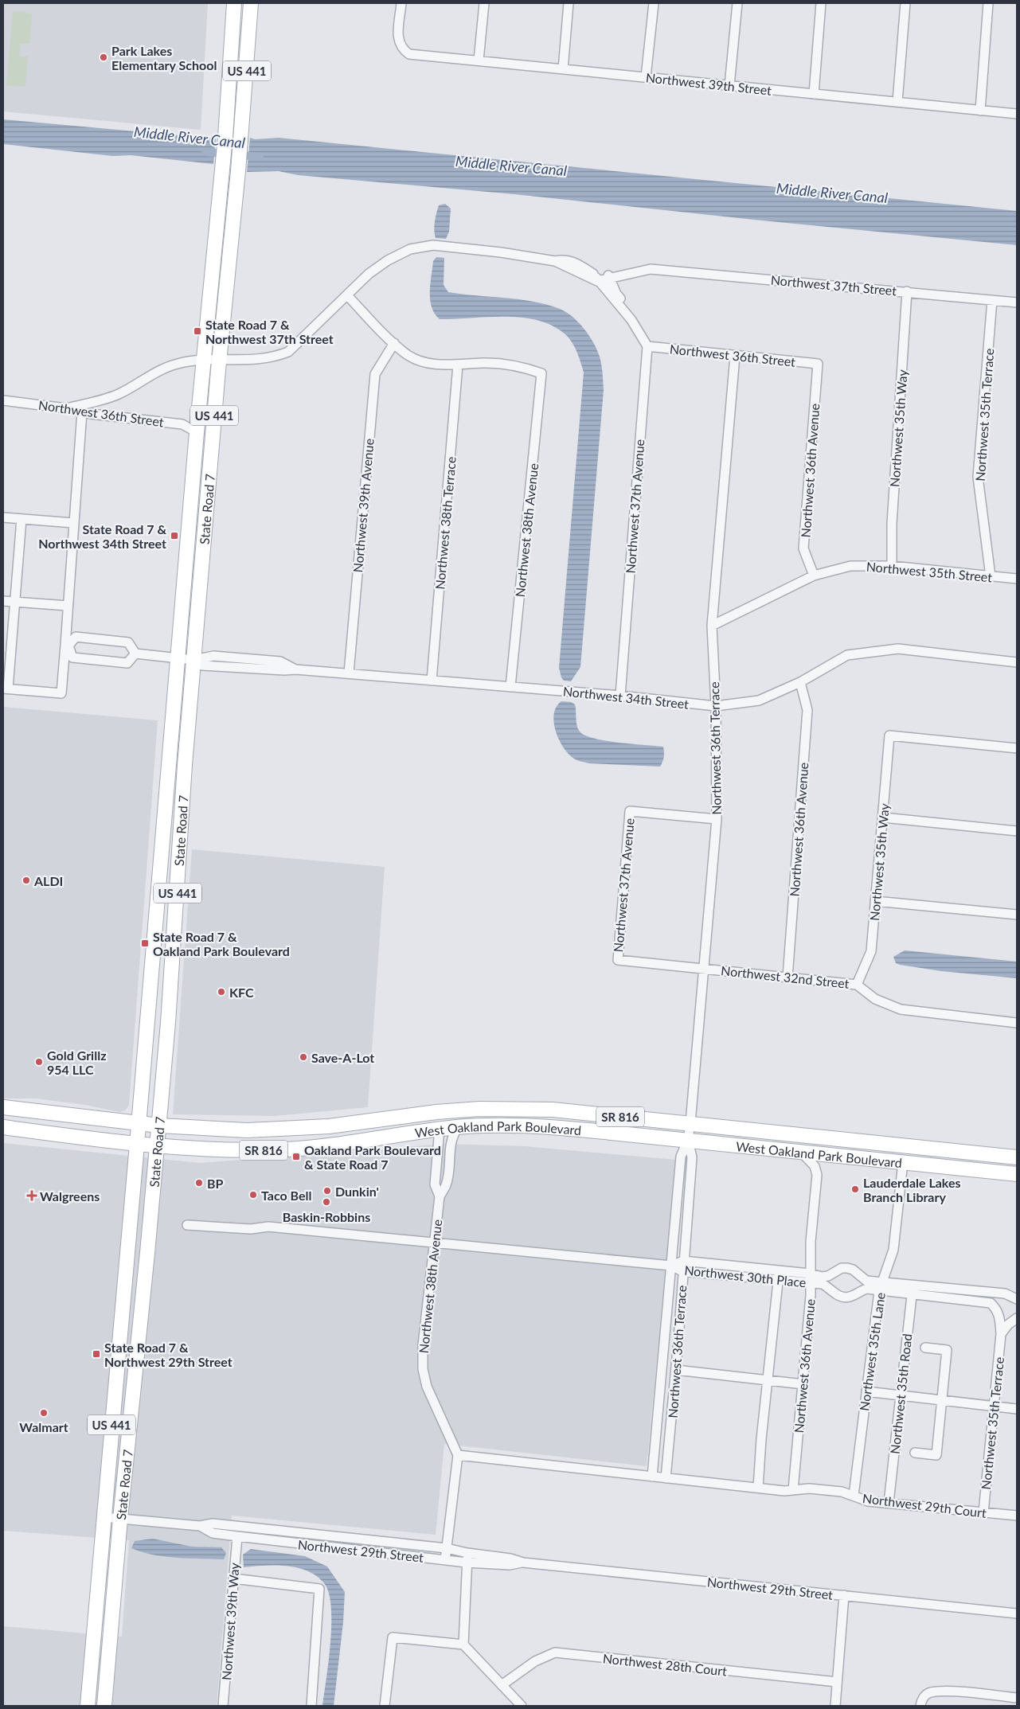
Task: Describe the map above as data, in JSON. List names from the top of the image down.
{
  "streets": {
    "main road": [
      "US 441",
      "State Road 7",
      "SR 816",
      "West Oakland Park Boulevard"
    ],
    "street": [
      "Northwest 39th Street",
      "Northwest 37th Street",
      "Northwest 36th Street",
      "Northwest 35th Terrace",
      "Northwest 35th Way",
      "Northwest 36th Avenue",
      "Northwest 39th Avenue",
      "Northwest 37th Avenue",
      "Northwest 38th Terrace",
      "Northwest 38th Avenue",
      "Northwest 35th Street",
      "Northwest 34th Street",
      "Northwest 36th Terrace",
      "Northwest 32nd Street",
      "Northwest 30th Place",
      "Northwest 35th Lane",
      "Northwest 35th Road",
      "Northwest 29th Court",
      "Northwest 29th Street",
      "Northwest 39th Way",
      "Northwest 28th Court"
    ]
  },
  "crossings": [
    ["Northwest 37th Street", "Northwest 36th Street"],
    ["Northwest 37th Street", "Northwest 35th Terrace"],
    ["Northwest 37th Street", "Northwest 35th Way"],
    ["Northwest 37th Street", "State Road 7"],
    ["Northwest 36th Street", "Northwest 36th Avenue"],
    ["Northwest 36th Street", "Northwest 37th Avenue"],
    ["Northwest 36th Street", "State Road 7"],
    ["Northwest 36th Street", "Northwest 36th Terrace"],
    ["Northwest 35th Terrace", "Northwest 35th Street"],
    ["Northwest 35th Terrace", "Northwest 29th Court"],
    ["Northwest 35th Way", "Northwest 35th Street"],
    ["Northwest 35th Way", "Northwest 32nd Street"],
    ["Northwest 36th Avenue", "Northwest 35th Street"],
    ["Northwest 36th Avenue", "Northwest 34th Street"],
    ["Northwest 36th Avenue", "Northwest 32nd Street"],
    ["Northwest 36th Avenue", "West Oakland Park Boulevard"],
    ["Northwest 36th Avenue", "Northwest 30th Place"],
    ["Northwest 36th Avenue", "Northwest 29th Court"],
    ["Northwest 39th Avenue", "Northwest 34th Street"],
    ["Northwest 37th Avenue", "Northwest 34th Street"],
    ["Northwest 37th Avenue", "Northwest 36th Terrace"],
    ["Northwest 37th Avenue", "Northwest 32nd Street"],
    ["State Road 7", "Northwest 34th Street"],
    ["State Road 7", "West Oakland Park Boulevard"],
    ["State Road 7", "Northwest 29th Street"],
    ["Northwest 38th Terrace", "Northwest 38th Avenue"],
    ["Northwest 38th Terrace", "Northwest 34th Street"],
    ["Northwest 38th Avenue", "Northwest 34th Street"],
    ["Northwest 38th Avenue", "West Oakland Park Boulevard"],
    ["Northwest 35th Street", "Northwest 36th Terrace"],
    ["Northwest 34th Street", "Northwest 36th Terrace"],
    ["Northwest 36th Terrace", "Northwest 32nd Street"],
    ["Northwest 36th Terrace", "West Oakland Park Boulevard"],
    ["Northwest 36th Terrace", "Northwest 30th Place"],
    ["Northwest 36th Terrace", "Northwest 29th Court"],
    ["West Oakland Park Boulevard", "Northwest 35th Lane"],
    ["Northwest 30th Place", "Northwest 35th Lane"],
    ["Northwest 30th Place", "Northwest 35th Road"],
    ["Northwest 35th Lane", "Northwest 29th Court"],
    ["Northwest 35th Road", "Northwest 29th Court"],
    ["Northwest 29th Street", "Northwest 39th Way"]
  ],
  "water": ["Middle River Canal"],
  "places": {
    "other": [
      "Park Lakes Elementary School",
      "ALDI",
      "KFC",
      "Save-A-Lot",
      "Gold Grillz 954 LLC",
      "BP",
      "Lauderdale Lakes Branch Library",
      "Dunkin'",
      "Taco Bell",
      "Baskin-Robbins",
      "Walmart"
    ],
    "transit": [
      "State Road 7 & Northwest 37th Street",
      "State Road 7 & Northwest 34th Street",
      "State Road 7 & Oakland Park Boulevard",
      "Oakland Park Boulevard & State Road 7",
      "State Road 7 & Northwest 29th Street"
    ],
    "health": ["Walgreens"]
  }
}
